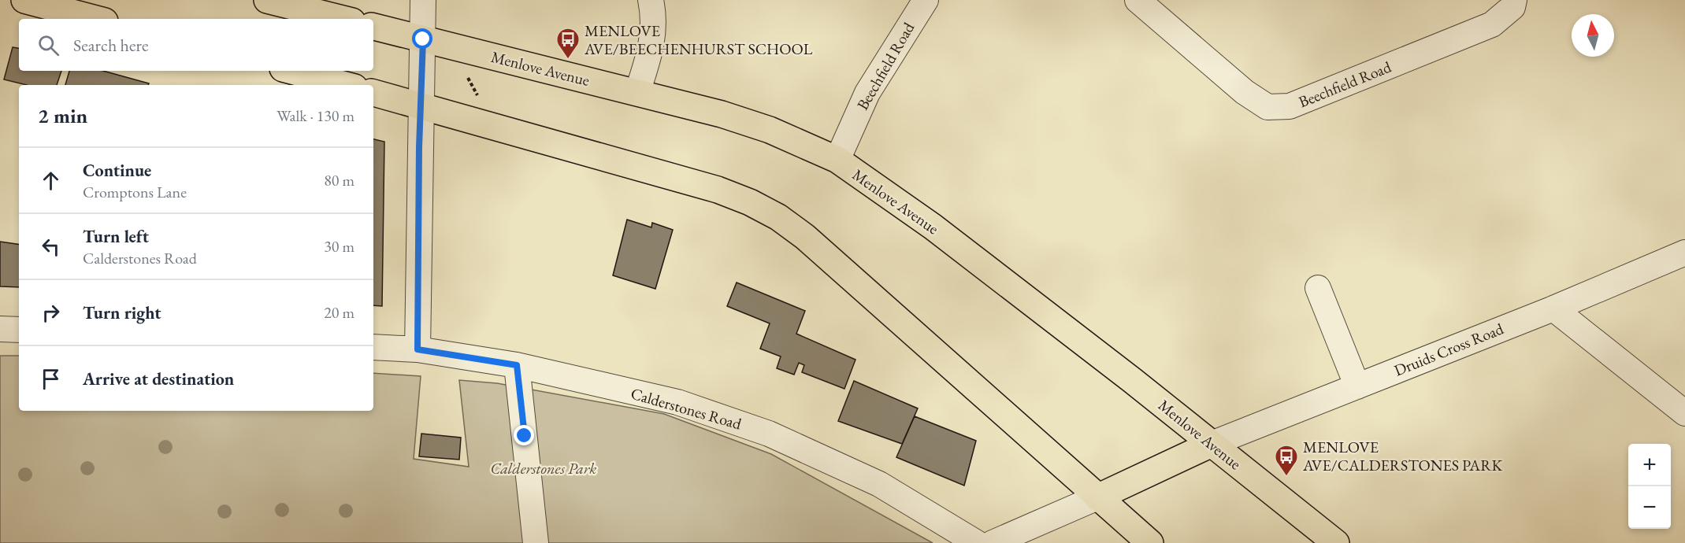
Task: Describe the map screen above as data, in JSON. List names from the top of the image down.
{
  "streets": {
    "highway": ["Menlove Avenue"],
    "street": ["Beechfield Road", "Druids Cross Road", "Calderstones Road"]
  },
  "crossings": [
    ["Beechfield Road", "Menlove Avenue"],
    ["Menlove Avenue", "Druids Cross Road"]
  ],
  "parks": ["Calderstones Park"],
  "places": {
    "bus stop": ["MENLOVE AVE/BEECHENHURST SCHOOL", "MENLOVE AVE/CALDERSTONES PARK"]
  },
  "north": "top",
  "page": {
    "search": "Search here",
    "heading": ["2 min", "Walk · 130 m"],
    "list": [
      ["Continue", "Cromptons Lane", "80 m"],
      ["Turn left", "Calderstones Road", "30 m"],
      ["Turn right", "20 m"],
      "Arrive at destination"
    ],
    "map_buttons": ["+", "−"]
  }
}
